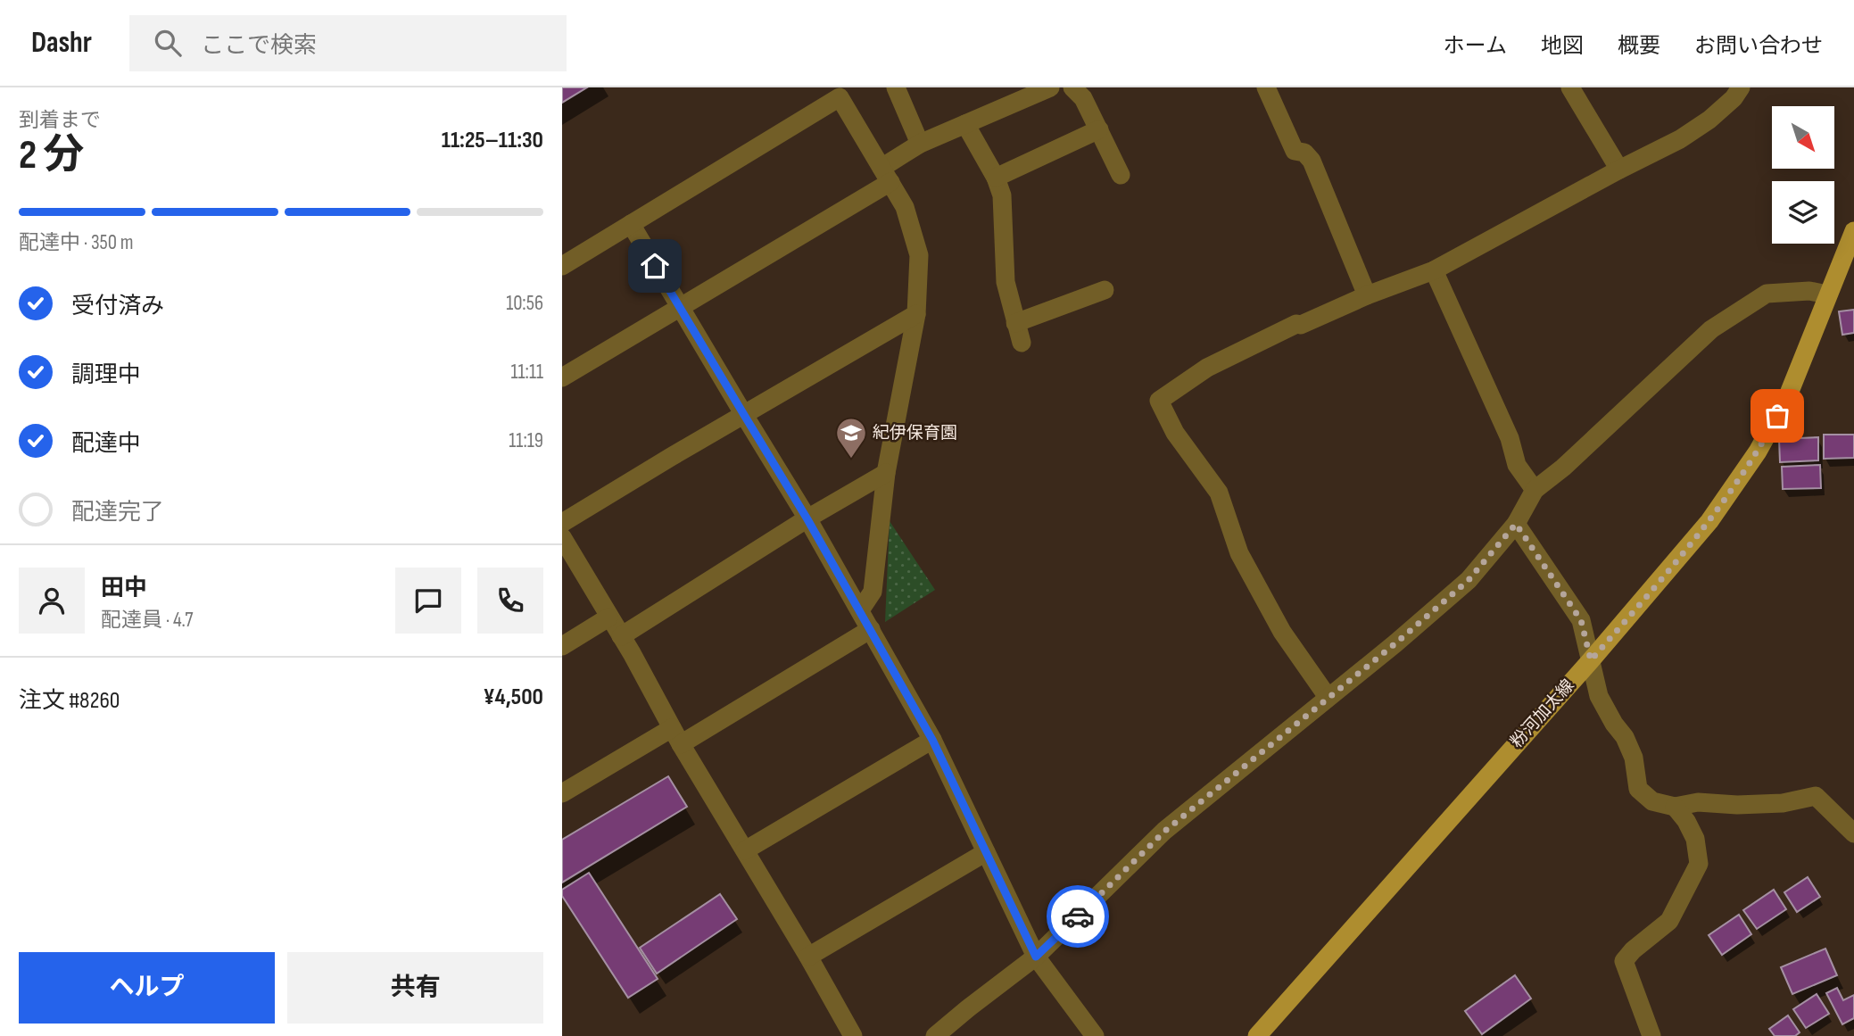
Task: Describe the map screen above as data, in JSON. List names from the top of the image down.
{
  "streets": {
    "main road": ["粉河加太線"]
  },
  "places": {
    "school or university": ["紀伊保育園"]
  },
  "north": "bottom right",
  "page": {
    "header": "Dashr",
    "search": "ここで検索",
    "nav": [
      "ホーム",
      "地図",
      "概要",
      "お問い合わせ"
    ],
    "heading": ["2 分", "到着まで", "11:25–11:30"],
    "panel": [
      "田中",
      "配達員 · 4.7",
      "注文 #8260",
      "¥4,500"
    ],
    "bar": "配達中 · 350 m",
    "list": [
      ["受付済み", "10:56"],
      ["調理中", "11:11"],
      ["配達中", "11:19"],
      "配達完了"
    ],
    "buttons": ["ヘルプ", "共有"]
  }
}
